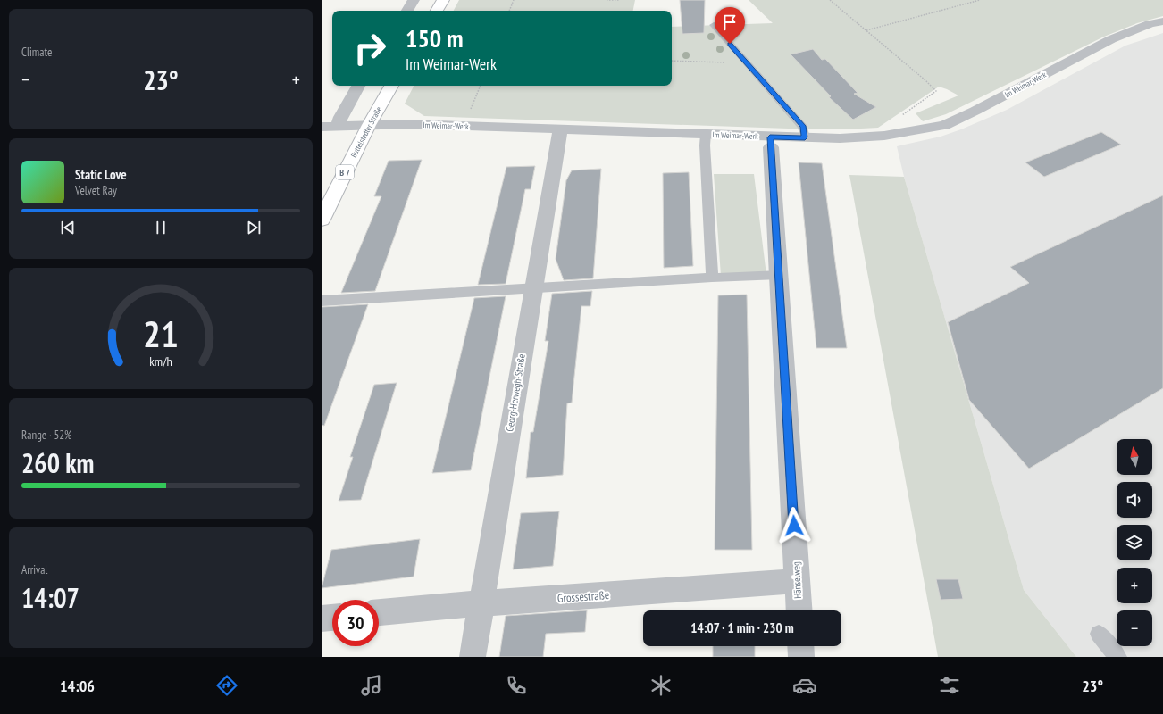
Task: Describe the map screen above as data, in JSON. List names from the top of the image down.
{
  "streets": {
    "main road": ["Buttelstedter Straße", "B 7"],
    "street": [
      "Im Weimar-Werk",
      "Georg-Herwegh-Straße",
      "Hänselweg",
      "Grossestraße"
    ]
  },
  "crossings": [
    ["Im Weimar-Werk", "Buttelstedter Straße"],
    ["Im Weimar-Werk", "Georg-Herwegh-Straße"],
    ["Im Weimar-Werk", "Hänselweg"],
    ["Georg-Herwegh-Straße", "Grossestraße"],
    ["Hänselweg", "Grossestraße"]
  ],
  "north": "top",
  "page": {
    "tile": [
      "Climate",
      ["Range · 52%", "260 km"],
      ["Arrival", "14:07"]
    ],
    "turn": ["150 m", "Im Weimar-Werk"],
    "heat": ["−", "23°", "+"],
    "song": ["Static Love", "Velvet Ray"],
    "map_buttons": ["+", "−"],
    "limit": "30",
    "trip": "14:07 · 1 min · 230 m",
    "tabs": ["14:06", "23°"],
    "gauge": ["21", "km/h"]
  }
}
